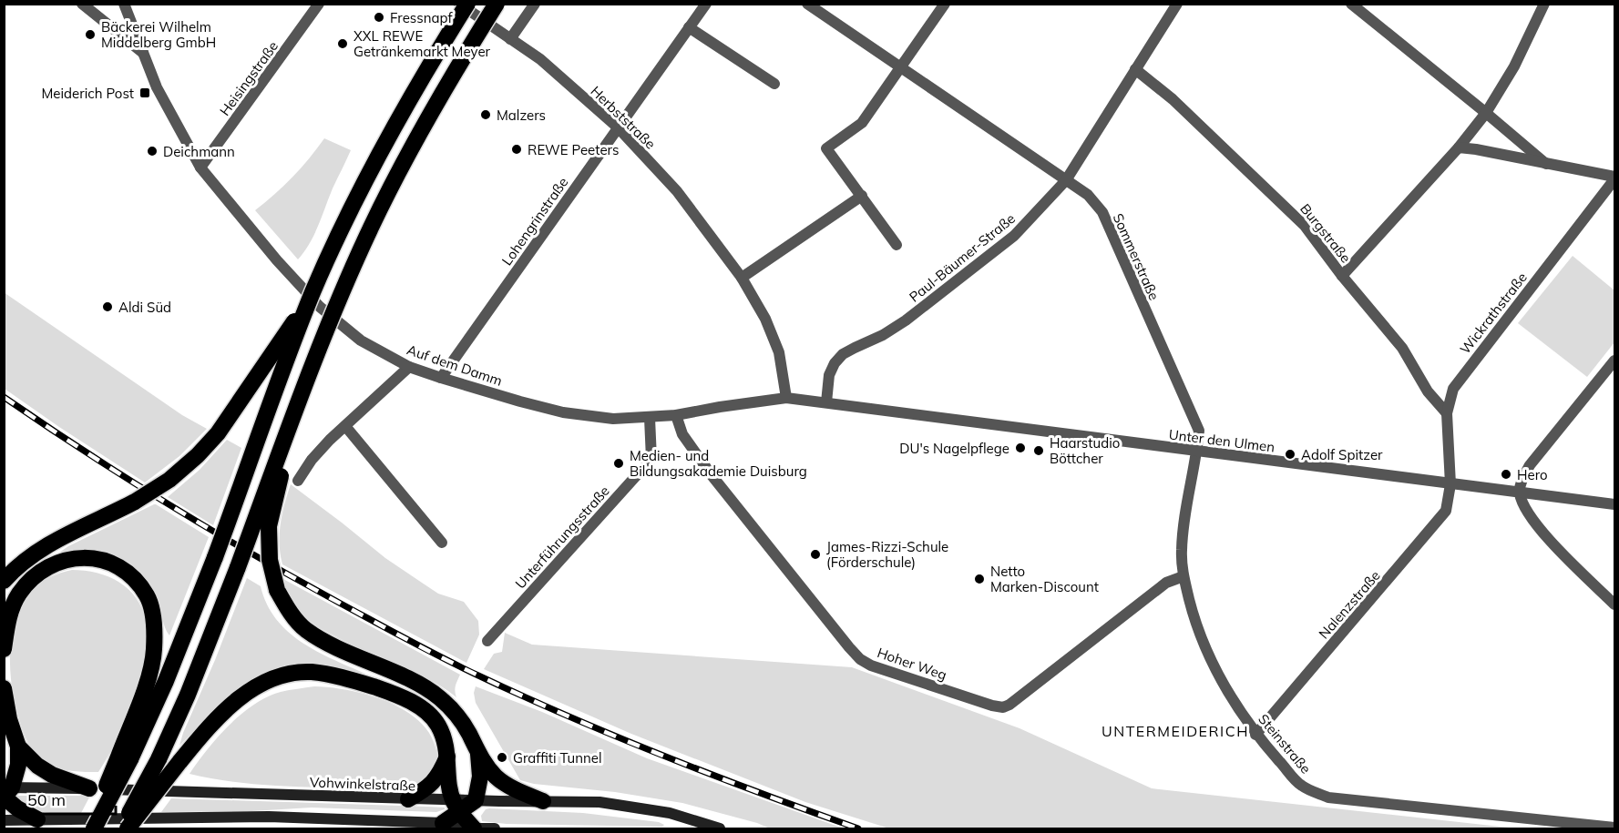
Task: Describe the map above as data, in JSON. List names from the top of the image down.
{
  "streets": {
    "main road": ["Vohwinkelstraße"],
    "street": [
      "Heisingstraße",
      "Herbststraße",
      "Lohengrinstraße",
      "Burgstraße",
      "Sommerstraße",
      "Paul-Bäumer-Straße",
      "Wickrathstraße",
      "Auf dem Damm",
      "Unter den Ulmen",
      "Unterführungsstraße",
      "Nalenzstraße",
      "Hoher Weg",
      "Steinstraße"
    ]
  },
  "crossings": [
    ["Heisingstraße", "Auf dem Damm"],
    ["Herbststraße", "Lohengrinstraße"],
    ["Herbststraße", "Auf dem Damm"],
    ["Lohengrinstraße", "Auf dem Damm"],
    ["Burgstraße", "Paul-Bäumer-Straße"],
    ["Burgstraße", "Wickrathstraße"],
    ["Sommerstraße", "Paul-Bäumer-Straße"],
    ["Sommerstraße", "Unter den Ulmen"],
    ["Sommerstraße", "Steinstraße"],
    ["Paul-Bäumer-Straße", "Auf dem Damm"],
    ["Paul-Bäumer-Straße", "Unter den Ulmen"],
    ["Wickrathstraße", "Unter den Ulmen"],
    ["Wickrathstraße", "Nalenzstraße"],
    ["Auf dem Damm", "Unter den Ulmen"],
    ["Auf dem Damm", "Unterführungsstraße"],
    ["Auf dem Damm", "Hoher Weg"],
    ["Unter den Ulmen", "Nalenzstraße"],
    ["Unter den Ulmen", "Steinstraße"],
    ["Nalenzstraße", "Steinstraße"],
    ["Hoher Weg", "Steinstraße"]
  ],
  "districts": ["UNTERMEIDERICH"],
  "places": {
    "other": [
      "Fressnapf",
      "Bäckerei Wilhelm Middelberg GmbH",
      "XXL REWE Getränkemarkt Meyer",
      "Malzers",
      "REWE Peeters",
      "Deichmann",
      "Aldi Süd",
      "DU's Nagelpflege",
      "Haarstudio Böttcher",
      "Adolf Spitzer",
      "Medien- und Bildungsakademie Duisburg",
      "Hero",
      "James-Rizzi-Schule (Förderschule)",
      "Netto Marken-Discount",
      "Graffiti Tunnel"
    ],
    "transit": ["Meiderich Post"]
  },
  "scale_bar": "50 m"
}
